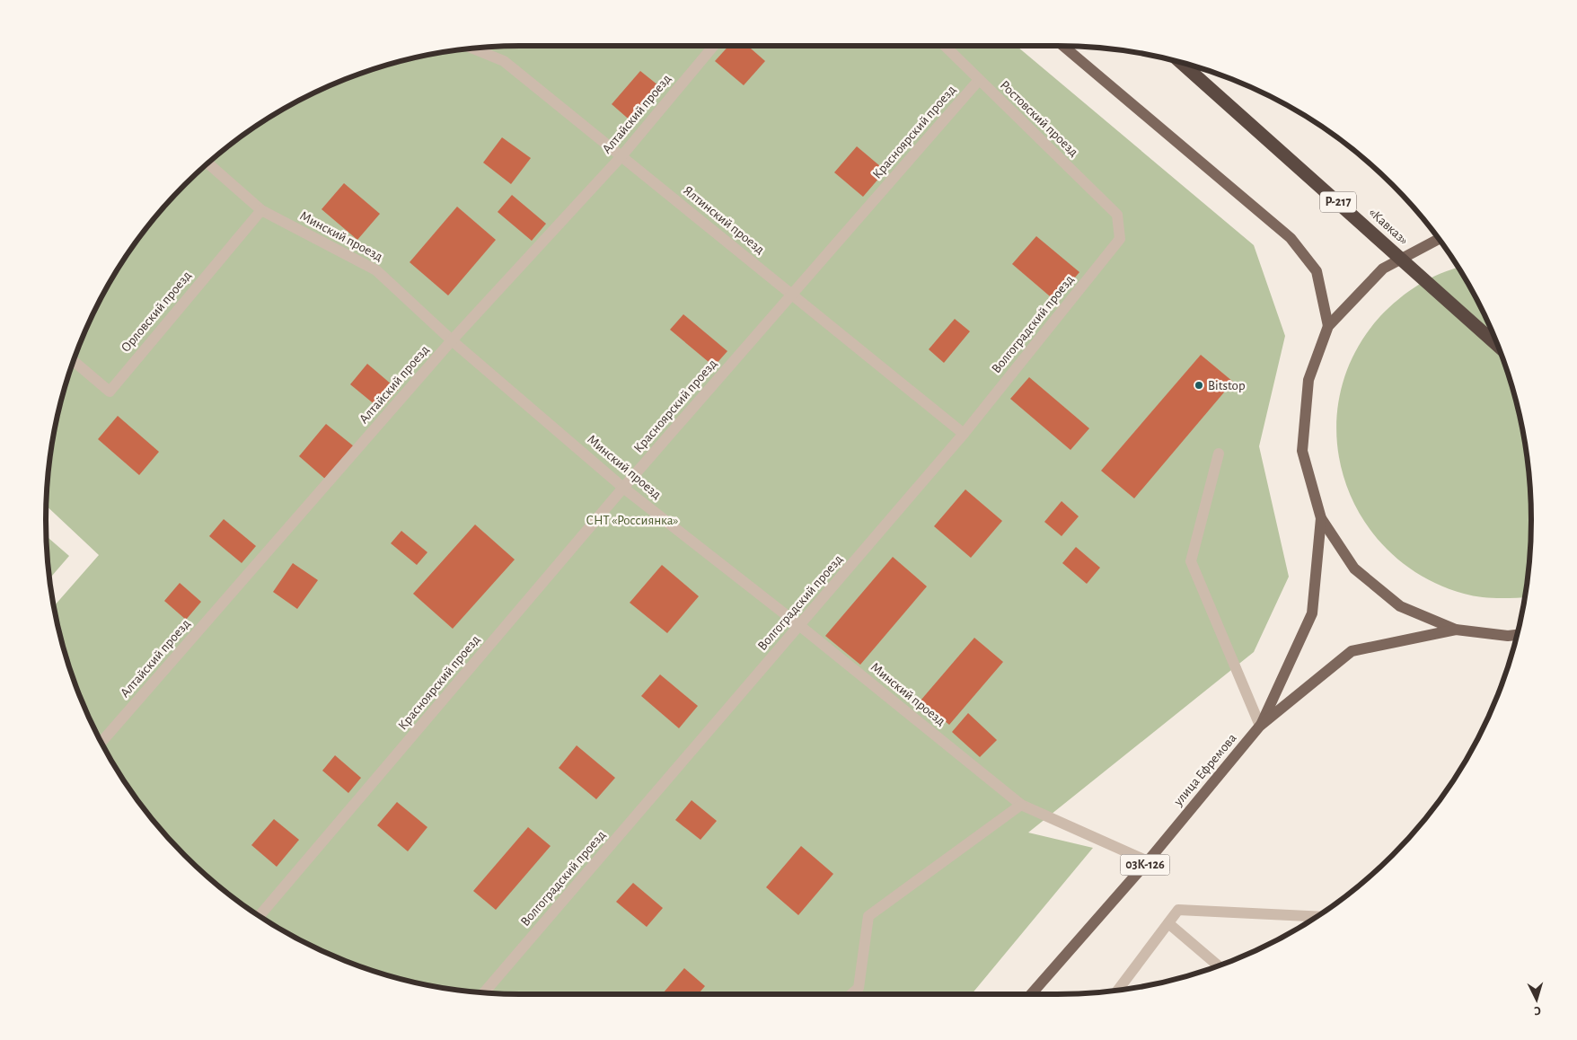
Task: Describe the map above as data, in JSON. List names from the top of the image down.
{
  "streets": {
    "highway": ["Р-217", "«Кавказ»"],
    "main road": ["улица Ефремова", "03К-126"],
    "lane": [
      "Алтайский проезд",
      "Ростовский проезд",
      "Красноярский проезд",
      "Ялтинский проезд",
      "Минский проезд",
      "Орловский проезд",
      "Волгоградский проезд"
    ]
  },
  "crossings": [
    ["Алтайский проезд", "Ялтинский проезд"],
    ["Алтайский проезд", "Минский проезд"],
    ["Ростовский проезд", "Красноярский проезд"],
    ["Ростовский проезд", "Волгоградский проезд"],
    ["Красноярский проезд", "Ялтинский проезд"],
    ["Красноярский проезд", "Минский проезд"],
    ["Ялтинский проезд", "Волгоградский проезд"],
    ["Минский проезд", "Орловский проезд"],
    ["Минский проезд", "Волгоградский проезд"],
    ["Минский проезд", "улица Ефремова"]
  ],
  "parks": ["СНТ «Россиянка»"],
  "places": ["Bitstop"],
  "north": "bottom"
}
